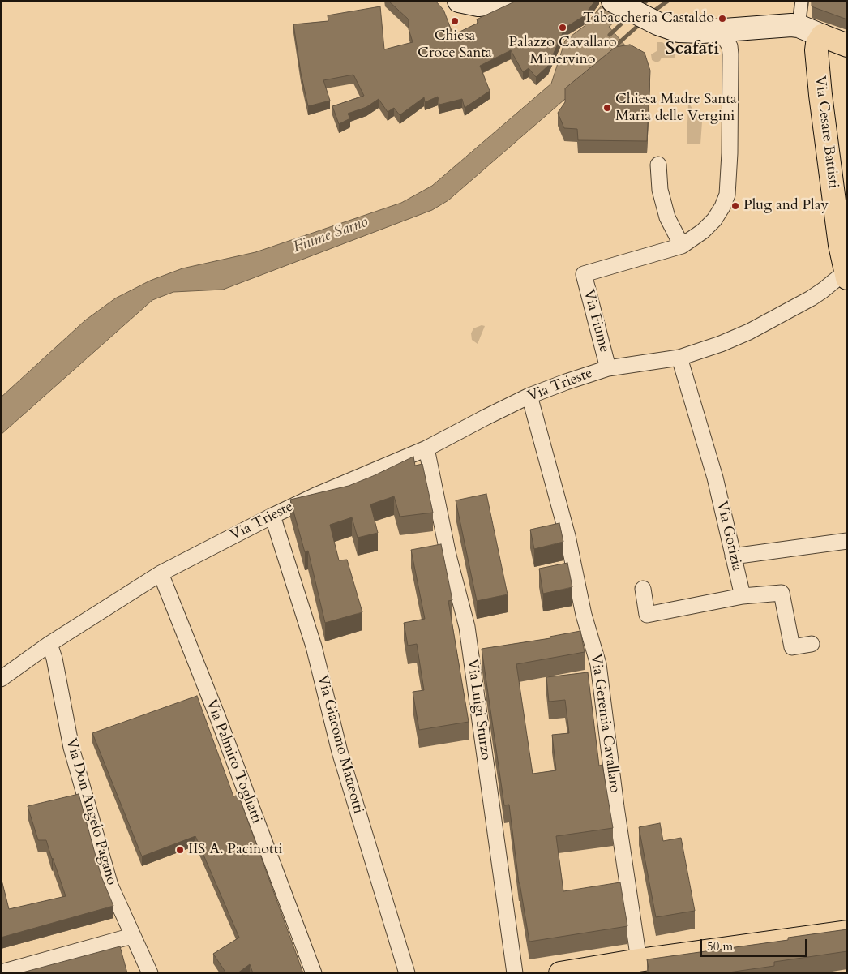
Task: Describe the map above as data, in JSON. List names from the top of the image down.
{
  "streets": {
    "main road": ["Via Cesare Battisti"],
    "street": [
      "Via Fiume",
      "Via Trieste",
      "Via Gorizia",
      "Via Luigi Sturzo",
      "Via Geremia Cavallaro",
      "Via Giacomo Matteotti",
      "Via Palmiro Togliatti",
      "Via Don Angelo Pagano"
    ]
  },
  "crossings": [
    ["Via Cesare Battisti", "Via Trieste"],
    ["Via Fiume", "Via Trieste"],
    ["Via Trieste", "Via Gorizia"],
    ["Via Trieste", "Via Luigi Sturzo"],
    ["Via Trieste", "Via Geremia Cavallaro"],
    ["Via Trieste", "Via Giacomo Matteotti"],
    ["Via Trieste", "Via Palmiro Togliatti"],
    ["Via Trieste", "Via Don Angelo Pagano"]
  ],
  "districts": ["Scafati"],
  "water": ["Fiume Sarno"],
  "places": [
    "Tabaccheria Castaldo",
    "Chiesa Croce Santa",
    "Palazzo Cavallaro Minervino",
    "Chiesa Madre Santa Maria delle Vergini",
    "Plug and Play",
    "IIS A. Pacinotti"
  ],
  "scale_bar": "50 m"
}
